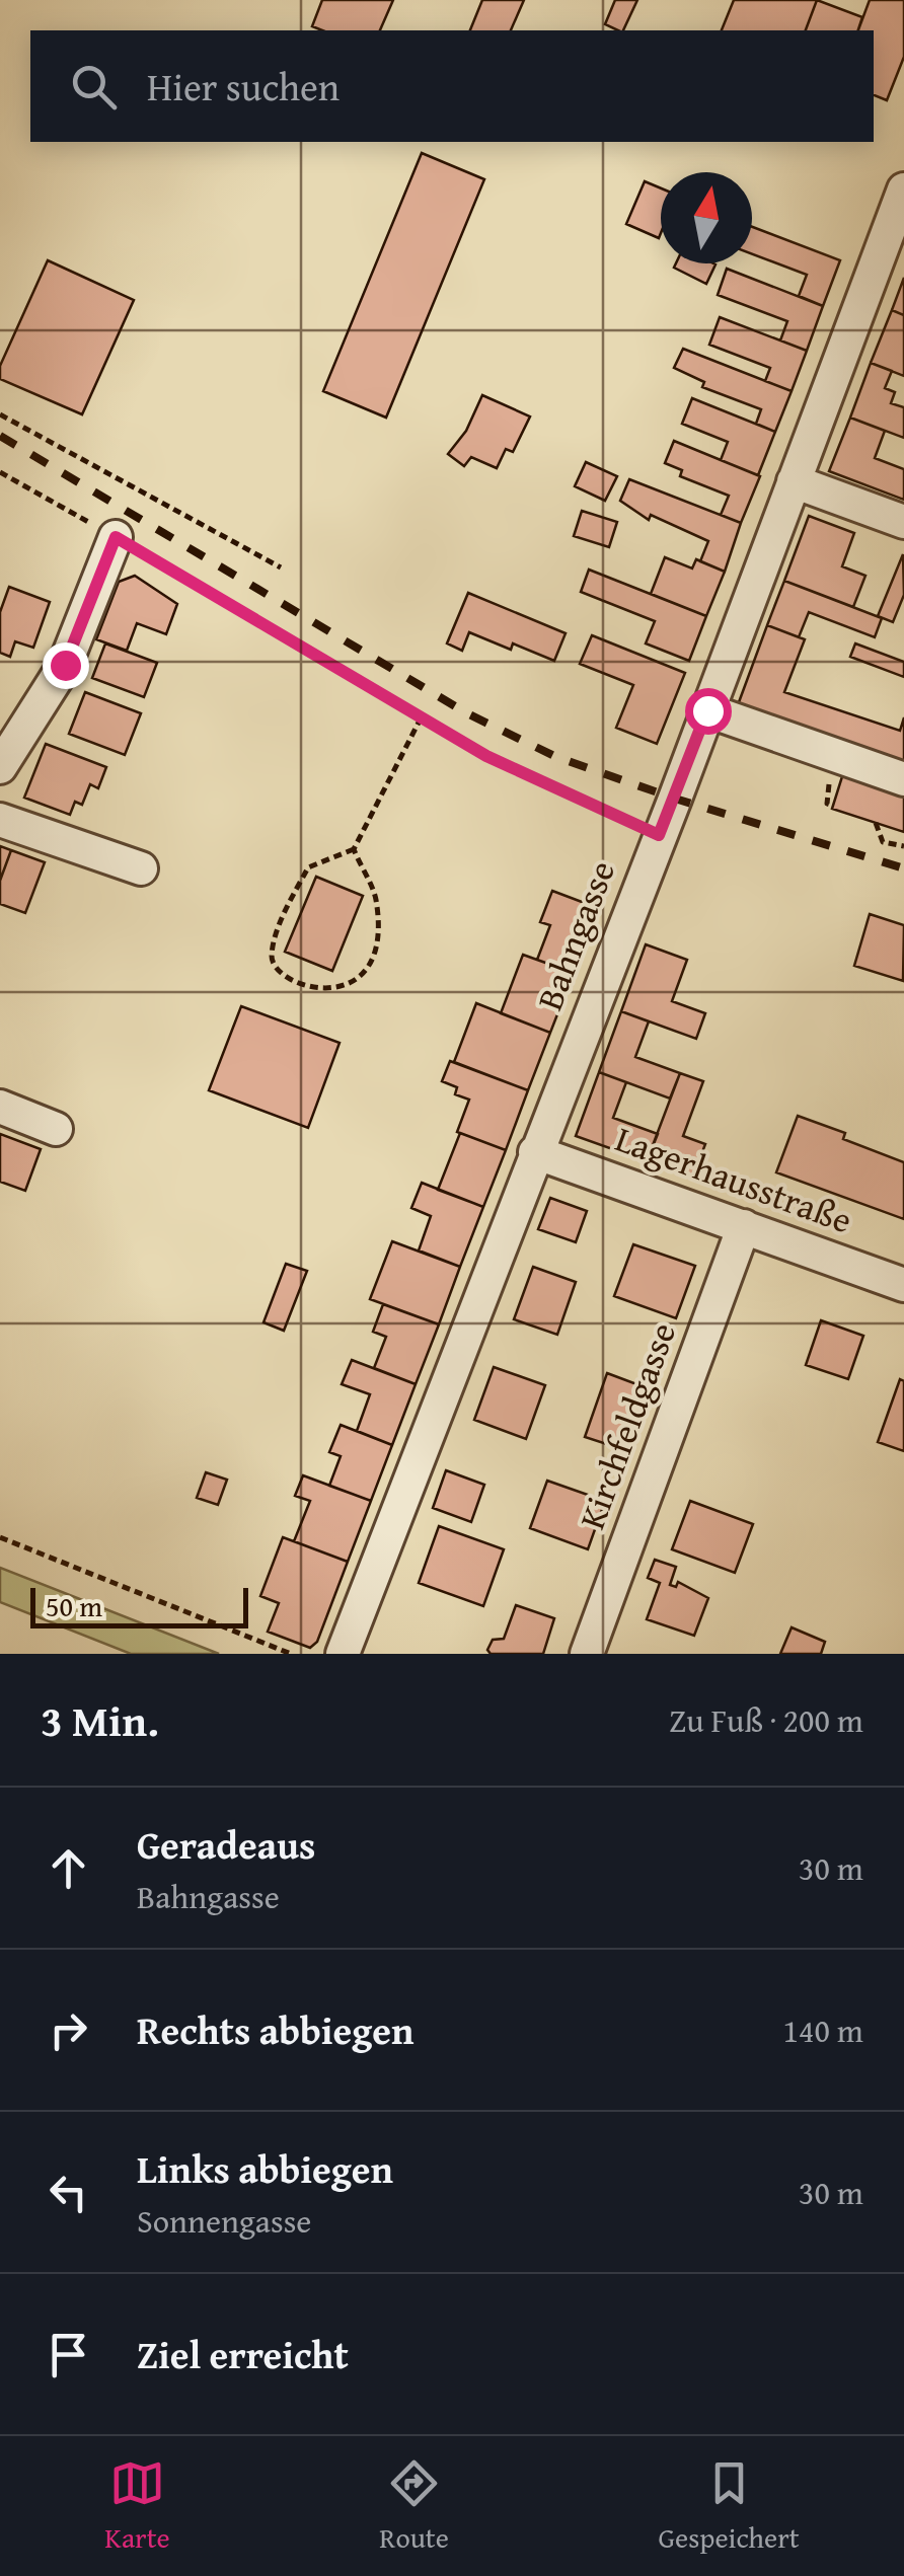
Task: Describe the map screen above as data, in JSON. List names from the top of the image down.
{
  "streets": {
    "street": ["Bahngasse", "Lagerhausstraße", "Kirchfeldgasse"]
  },
  "crossings": [
    ["Bahngasse", "Lagerhausstraße"],
    ["Lagerhausstraße", "Kirchfeldgasse"]
  ],
  "scale_bar": "50 m",
  "north": "top",
  "page": {
    "search": "Hier suchen",
    "scale": "50 m",
    "heading": ["3 Min.", "Zu Fuß · 200 m"],
    "list": [
      ["Geradeaus", "Bahngasse", "30 m"],
      ["Rechts abbiegen", "140 m"],
      ["Links abbiegen", "Sonnengasse", "30 m"],
      "Ziel erreicht"
    ],
    "nav": ["Karte", "Route", "Gespeichert"]
  }
}
